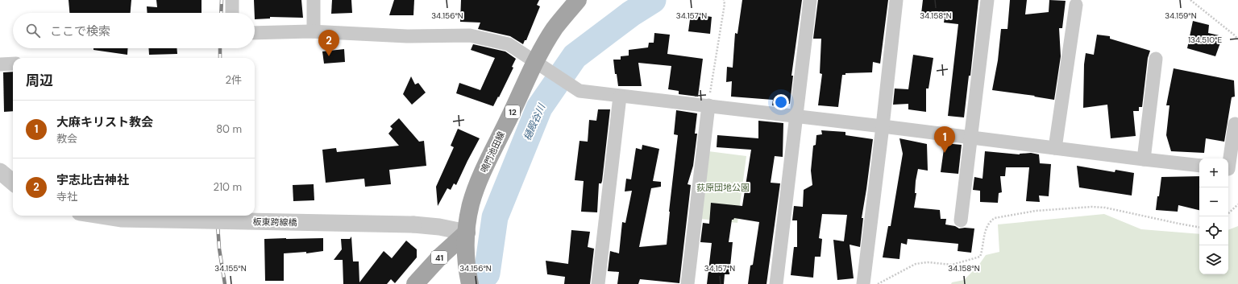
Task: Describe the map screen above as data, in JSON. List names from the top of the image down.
{
  "streets": {
    "main road": ["12", "鳴門池田線", "41"],
    "street": ["板東跨線橋"]
  },
  "crossings": [
    ["鳴門池田線", "板東跨線橋"],
    ["鳴門池田線", "41"],
    ["板東跨線橋", "41"]
  ],
  "water": ["樋殿谷川"],
  "parks": ["荻原団地公園"],
  "page": {
    "search": "ここで検索",
    "pins": ["2", "1"],
    "heading": ["周辺", "2件"],
    "list": [
      {
        "mark": "1",
        "name": "大麻キリスト教会",
        "note": "教会",
        "value": "80 m"
      },
      {
        "mark": "2",
        "name": "宇志比古神社",
        "note": "寺社",
        "value": "210 m"
      }
    ],
    "map_buttons": ["+", "−"]
  },
  "coordinates": [
    "34.156°N",
    "34.157°N",
    "34.158°N",
    "34.159°N",
    "134.510°E",
    "34.155°N"
  ]
}
